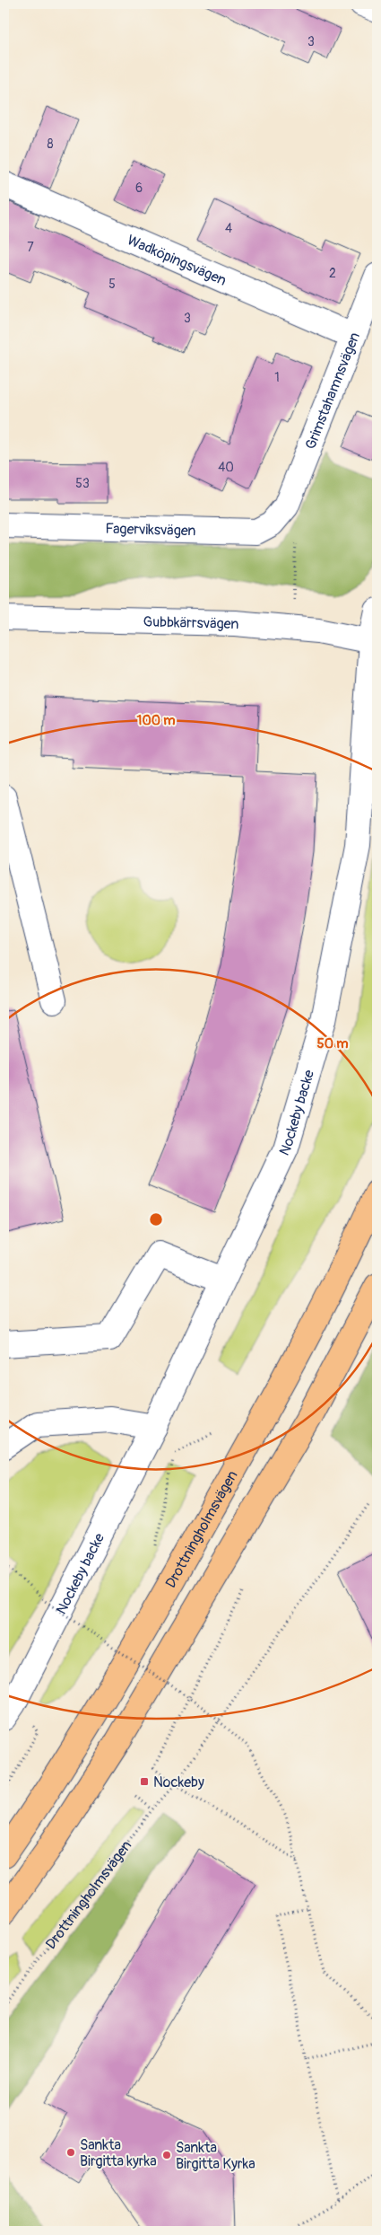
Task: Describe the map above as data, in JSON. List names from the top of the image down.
{
  "streets": {
    "main road": ["Drottningholmsvägen"],
    "street": [
      "Wadköpingsvägen",
      "Grimstahamnsvägen",
      "Fagerviksvägen",
      "Gubbkärrsvägen",
      "Nockeby backe"
    ]
  },
  "crossings": [
    ["Wadköpingsvägen", "Grimstahamnsvägen"],
    ["Grimstahamnsvägen", "Fagerviksvägen"],
    ["Gubbkärrsvägen", "Nockeby backe"]
  ],
  "places": {
    "transit": ["Nockeby"],
    "other": ["Sankta Birgitta kyrka", "Sankta Birgitta Kyrka"]
  },
  "house_numbers": [
    "3",
    "8",
    "6",
    "4",
    "7",
    "2",
    "5",
    "3",
    "1",
    "40",
    "53"
  ],
  "rings": ["100 m", "50 m"]
}
